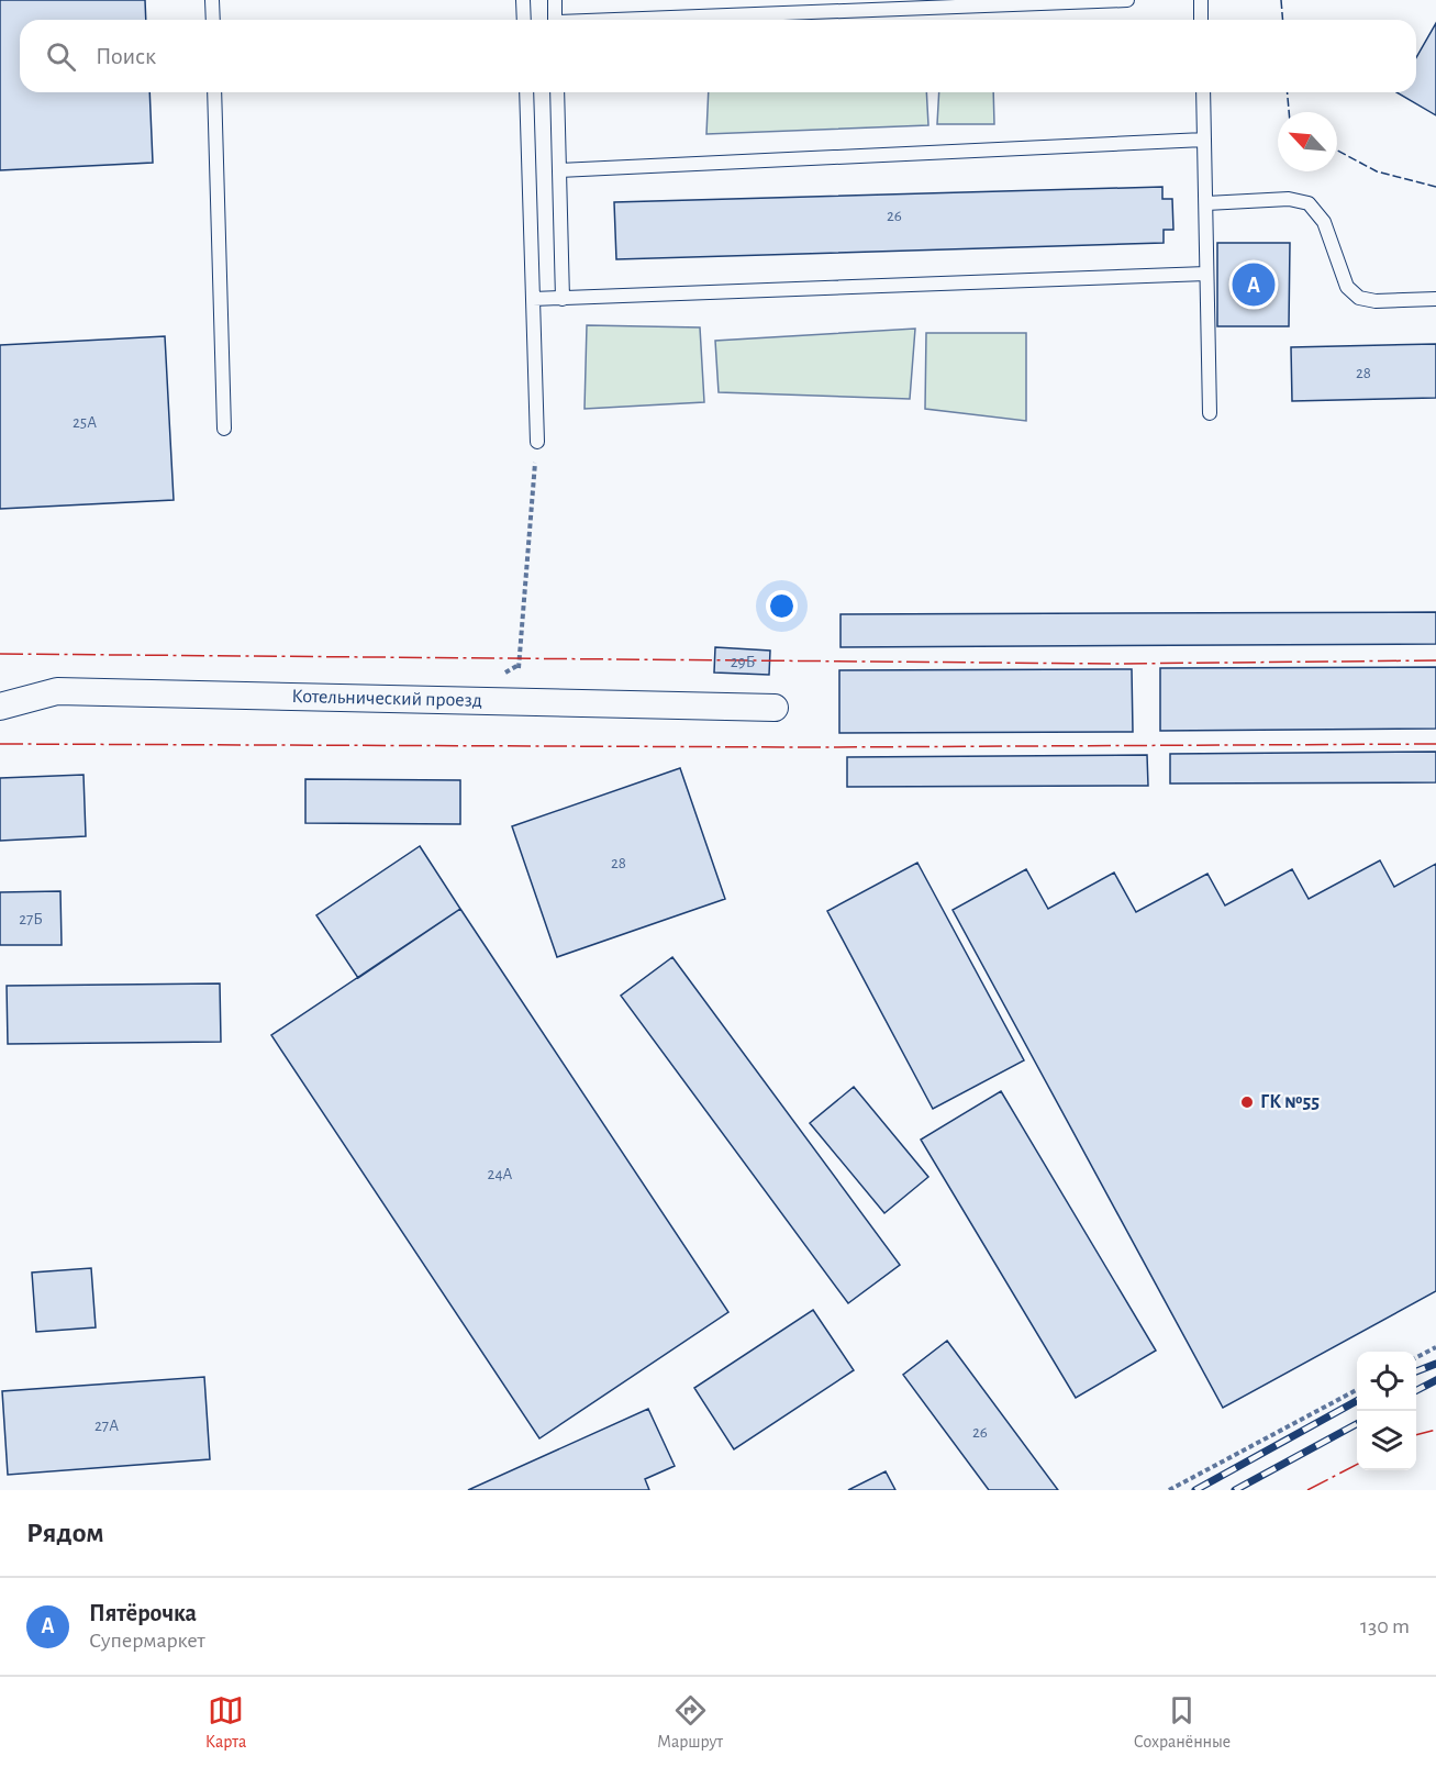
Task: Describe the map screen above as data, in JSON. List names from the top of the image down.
{
  "streets": {
    "street": ["Котельнический проезд"]
  },
  "places": ["ГК №55"],
  "house_numbers": [
    "26",
    "28",
    "25А",
    "29Б",
    "28",
    "27Б",
    "24А",
    "27А",
    "26"
  ],
  "north": "top left",
  "page": {
    "search": "Поиск",
    "pins": "A",
    "heading": "Рядом",
    "list": [
      {
        "mark": "A",
        "name": "Пятёрочка",
        "note": "Супермаркет",
        "value": "130 m"
      }
    ],
    "nav": ["Карта", "Маршрут", "Сохранённые"]
  }
}
